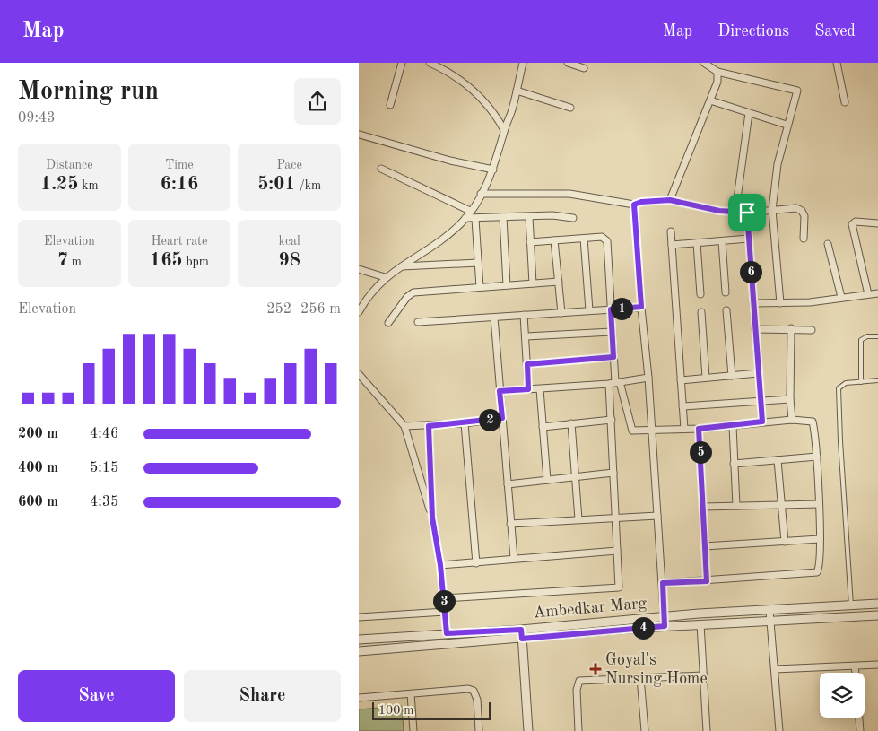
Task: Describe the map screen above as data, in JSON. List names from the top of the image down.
{
  "streets": {
    "street": ["Ambedkar Marg"]
  },
  "places": {
    "health": ["Goyal's Nursing Home"]
  },
  "scale_bar": "100 m",
  "page": {
    "header": "Map",
    "nav": ["Map", "Directions", "Saved"],
    "heading": ["Morning run", "09:43"],
    "stats": [
      ["Distance", "1.25 km"],
      ["Time", "6:16"],
      ["Pace", "5:01 /km"],
      ["Elevation", "7 m"],
      ["Heart rate", "165 bpm"],
      ["kcal", "98"]
    ],
    "pins": [
      "6",
      "1",
      "2",
      "5",
      "3",
      "4"
    ],
    "chart": ["Elevation", "252–256 m"],
    "list": [
      {
        "name": "200 m",
        "note": "4:46"
      },
      {
        "name": "400 m",
        "note": "5:15"
      },
      {
        "name": "600 m",
        "note": "4:35"
      }
    ],
    "buttons": ["Save", "Share"],
    "scale": "100 m"
  }
}
